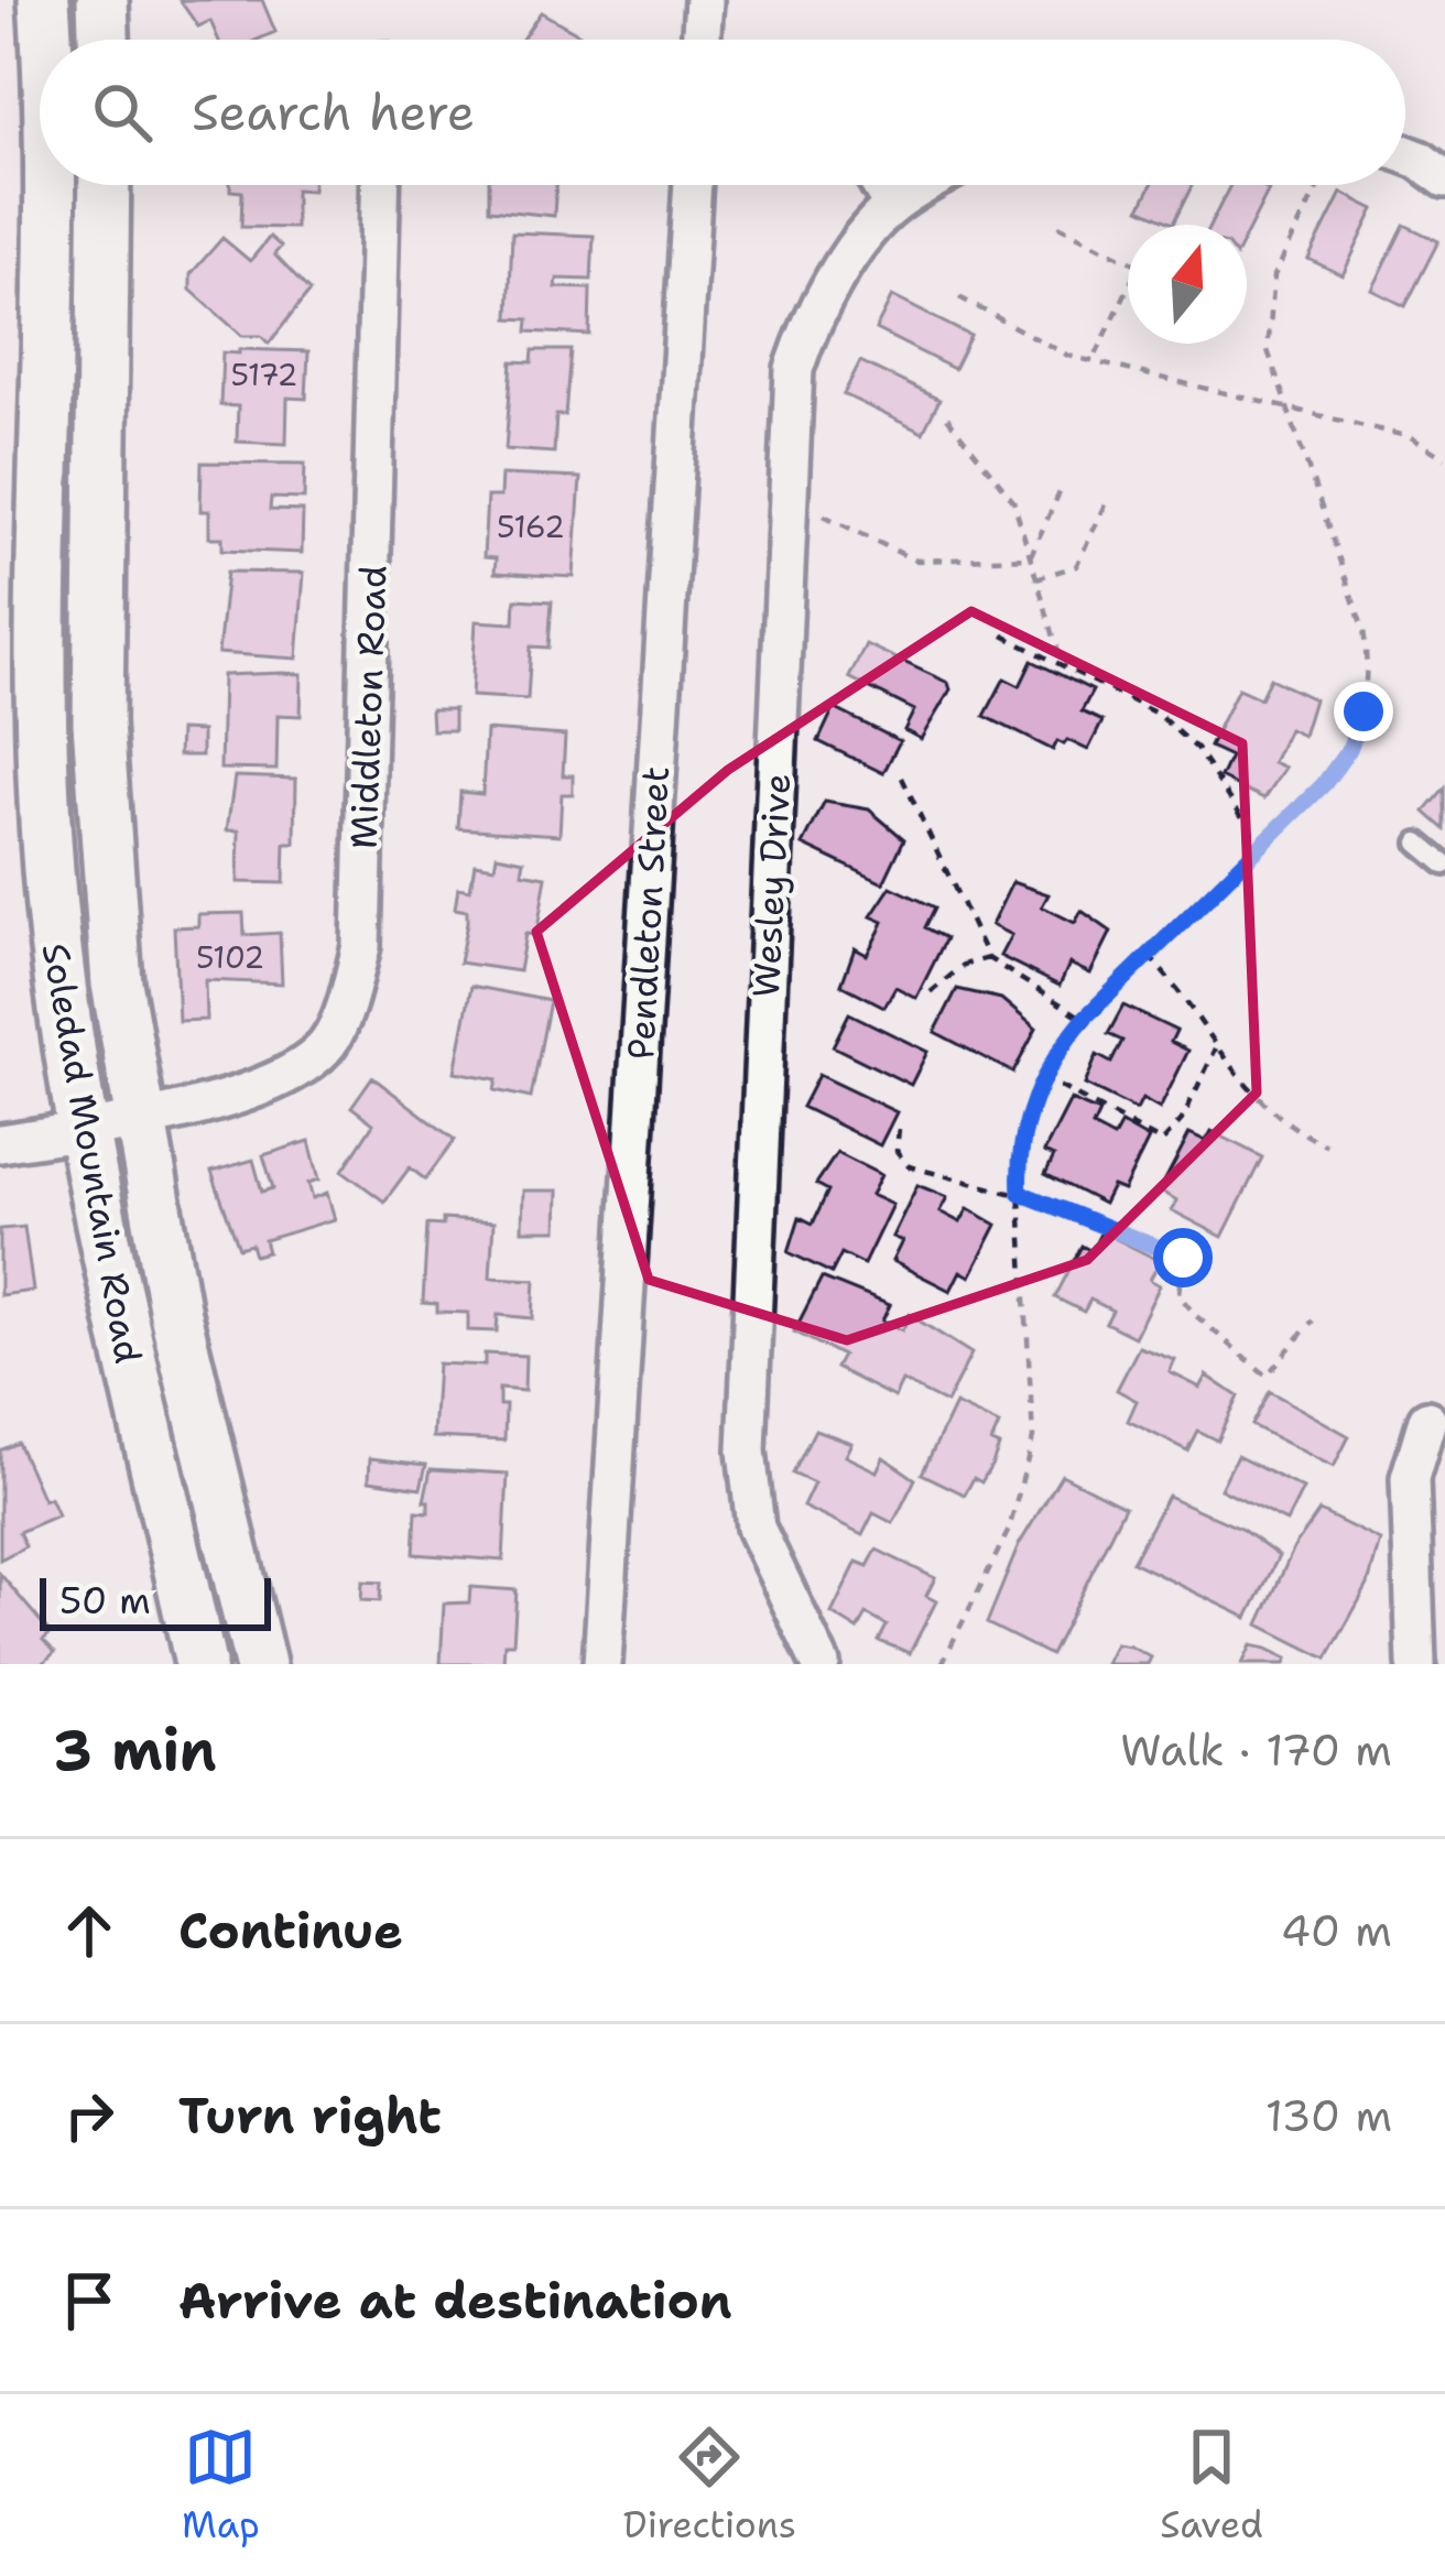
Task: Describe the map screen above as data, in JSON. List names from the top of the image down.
{
  "streets": {
    "main road": ["Soledad Mountain Road"],
    "street": ["Middleton Road", "Wesley Drive", "Pendleton Street"]
  },
  "crossings": [
    ["Middleton Road", "Soledad Mountain Road"]
  ],
  "house_numbers": ["5172", "5162", "5102"],
  "scale_bar": "50 m",
  "north": "top",
  "page": {
    "search": "Search here",
    "scale": "50 m",
    "heading": ["3 min", "Walk · 170 m"],
    "list": [
      ["Continue", "40 m"],
      ["Turn right", "130 m"],
      "Arrive at destination"
    ],
    "nav": ["Map", "Directions", "Saved"]
  }
}
